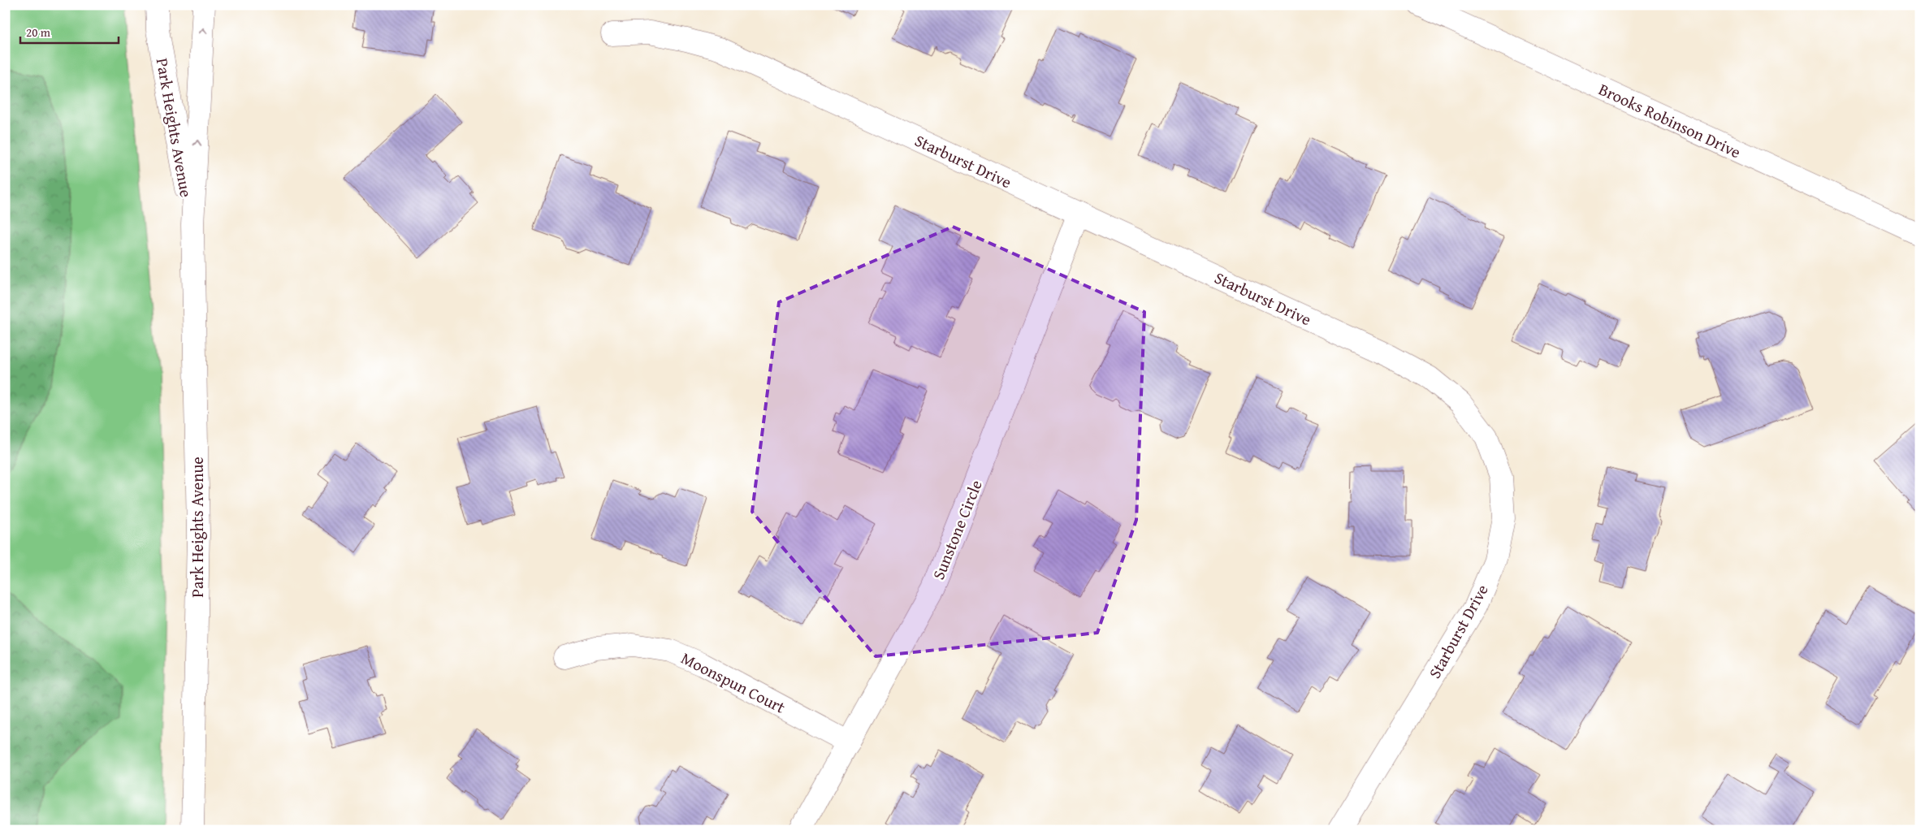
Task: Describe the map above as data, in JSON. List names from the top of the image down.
{
  "streets": {
    "street": [
      "Brooks Robinson Drive",
      "Park Heights Avenue",
      "Starburst Drive",
      "Sunstone Circle",
      "Moonspun Court"
    ]
  },
  "crossings": [
    ["Starburst Drive", "Sunstone Circle"],
    ["Sunstone Circle", "Moonspun Court"]
  ],
  "scale_bar": "20 m"
}
